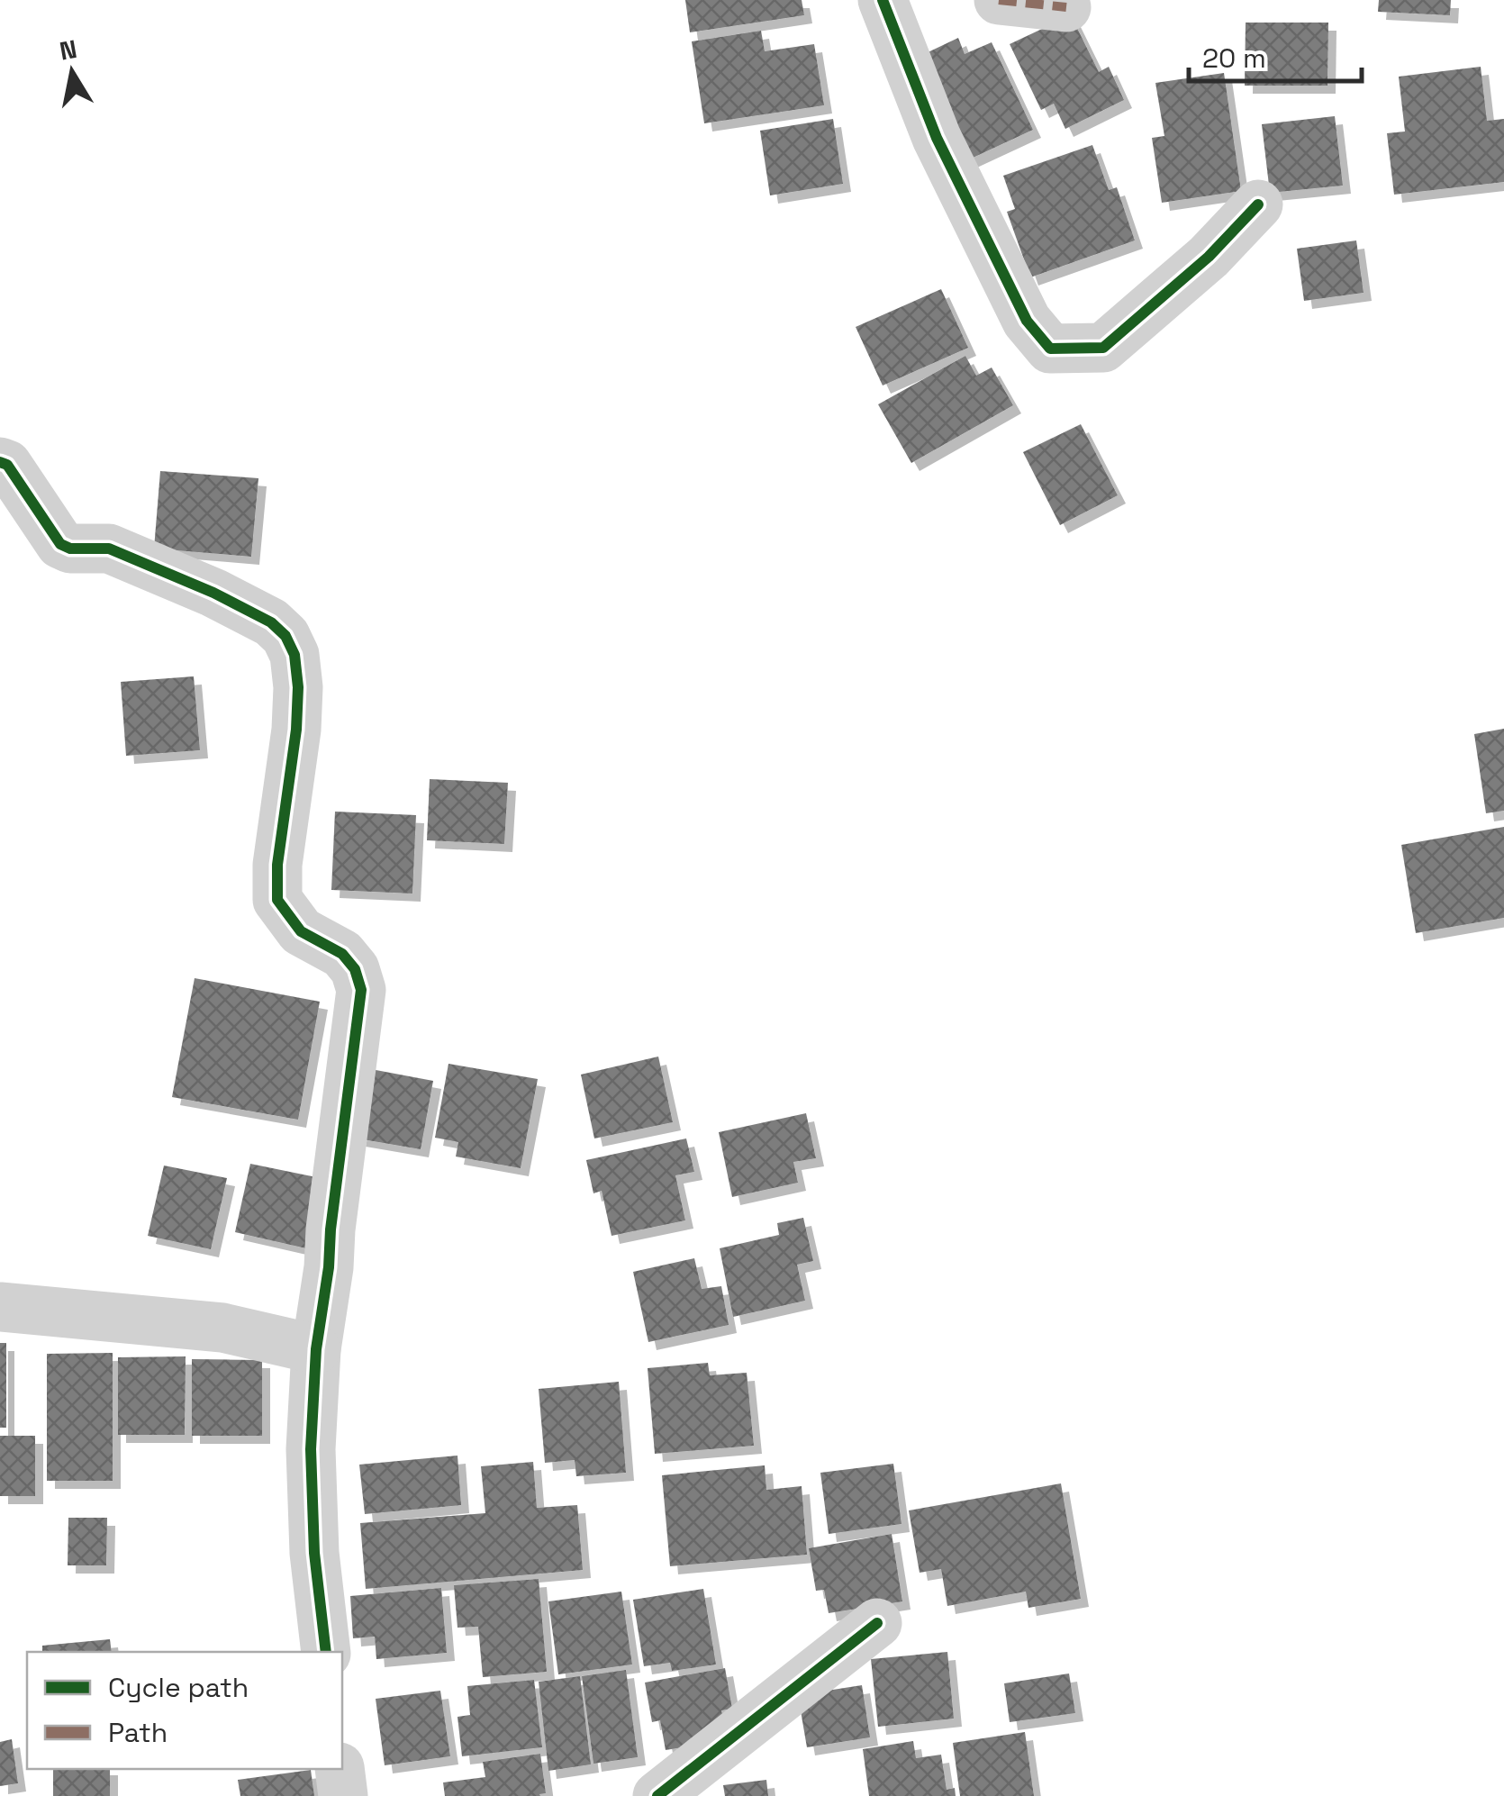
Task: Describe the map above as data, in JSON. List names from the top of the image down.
{
  "legend": ["Cycle path", "Path"],
  "scale_bar": "20 m",
  "north": "top"
}
